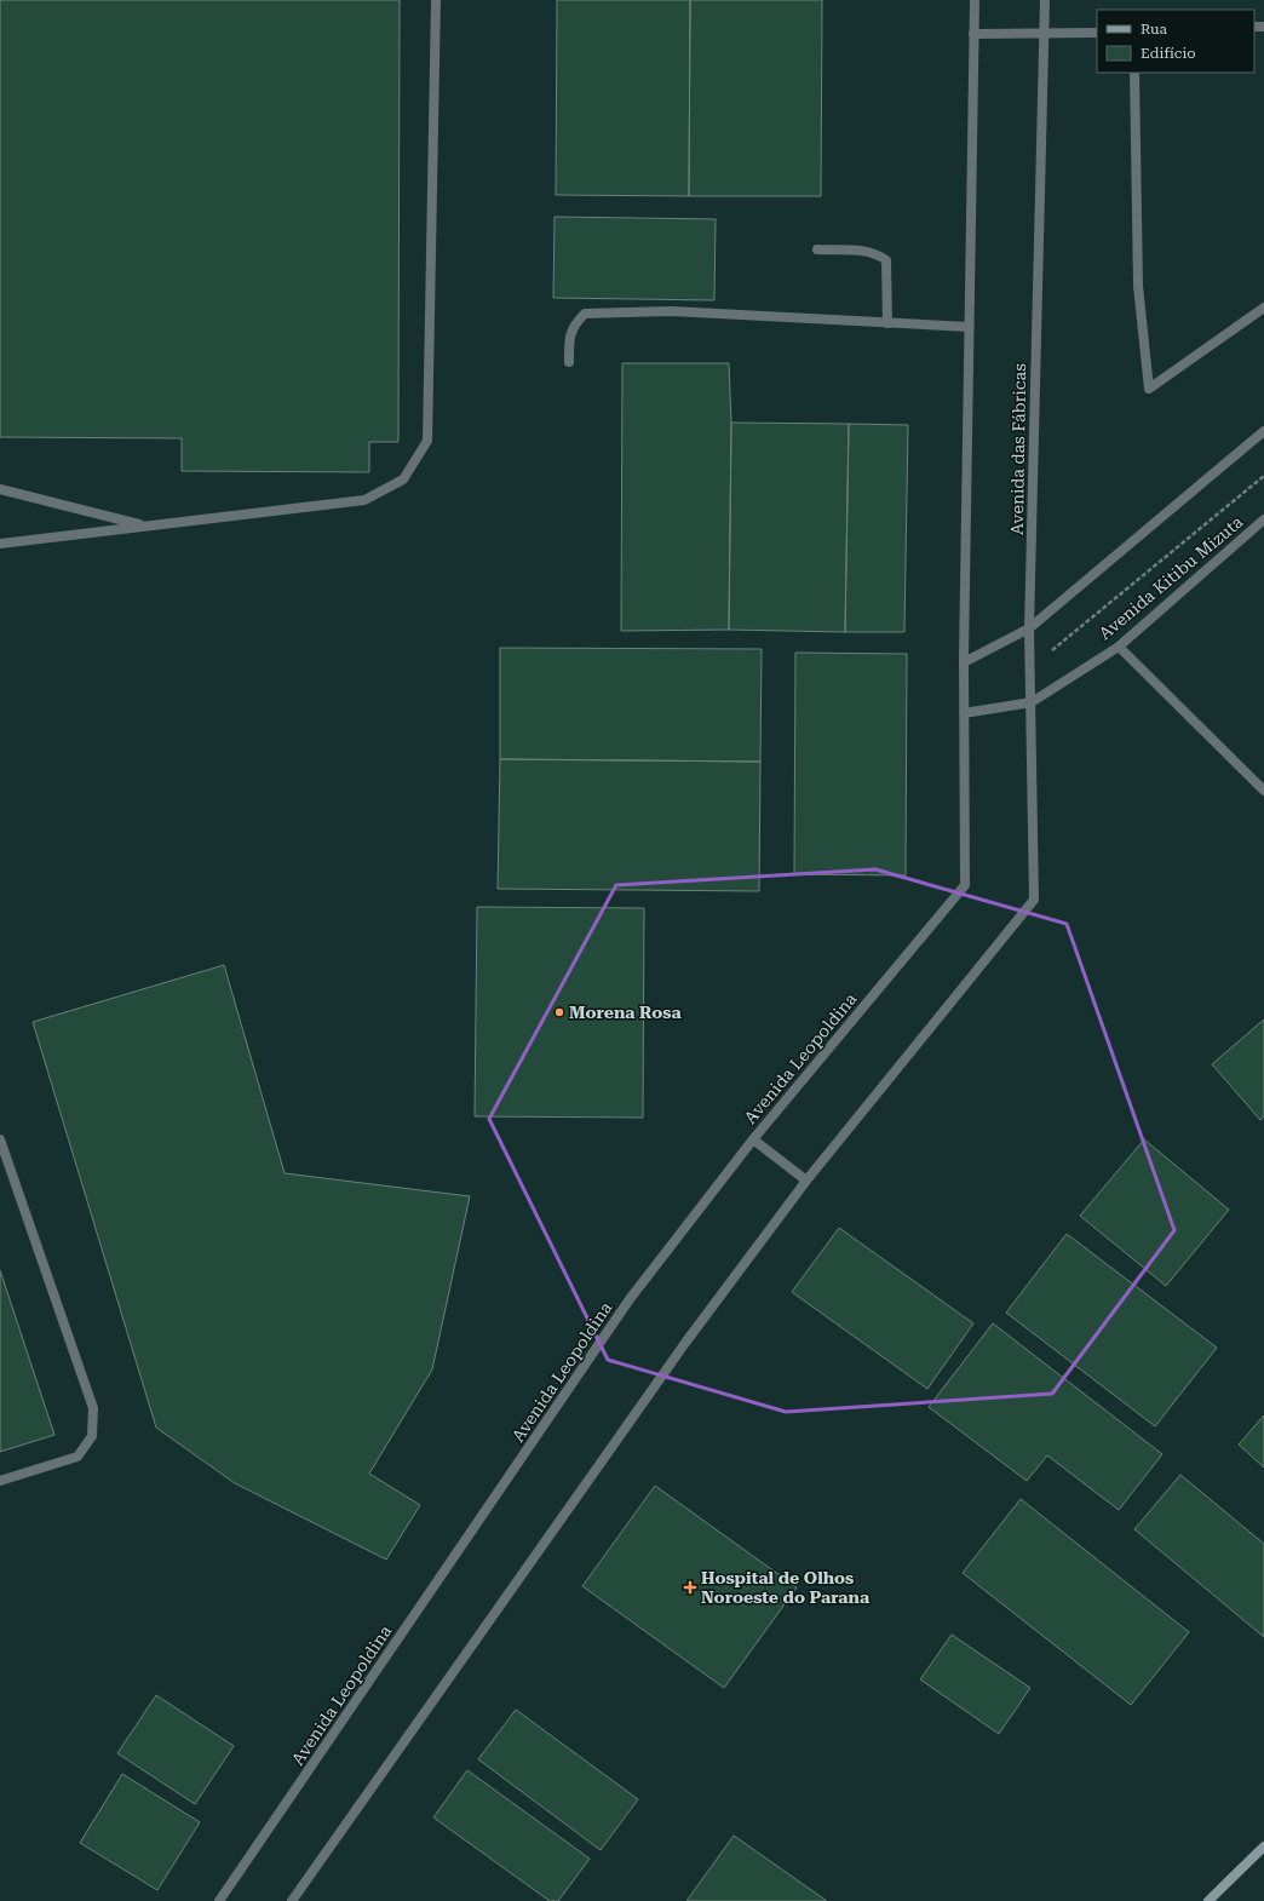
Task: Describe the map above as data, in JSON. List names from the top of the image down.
{
  "streets": {
    "street": ["Avenida das Fábricas", "Avenida Kitibu Mizuta", "Avenida Leopoldina"]
  },
  "crossings": [
    ["Avenida das Fábricas", "Avenida Kitibu Mizuta"],
    ["Avenida Kitibu Mizuta", "Avenida Leopoldina"]
  ],
  "places": {
    "other": ["Morena Rosa"],
    "health": ["Hospital de Olhos Noroeste do Parana"]
  },
  "legend": ["Rua", "Edifício"]
}
